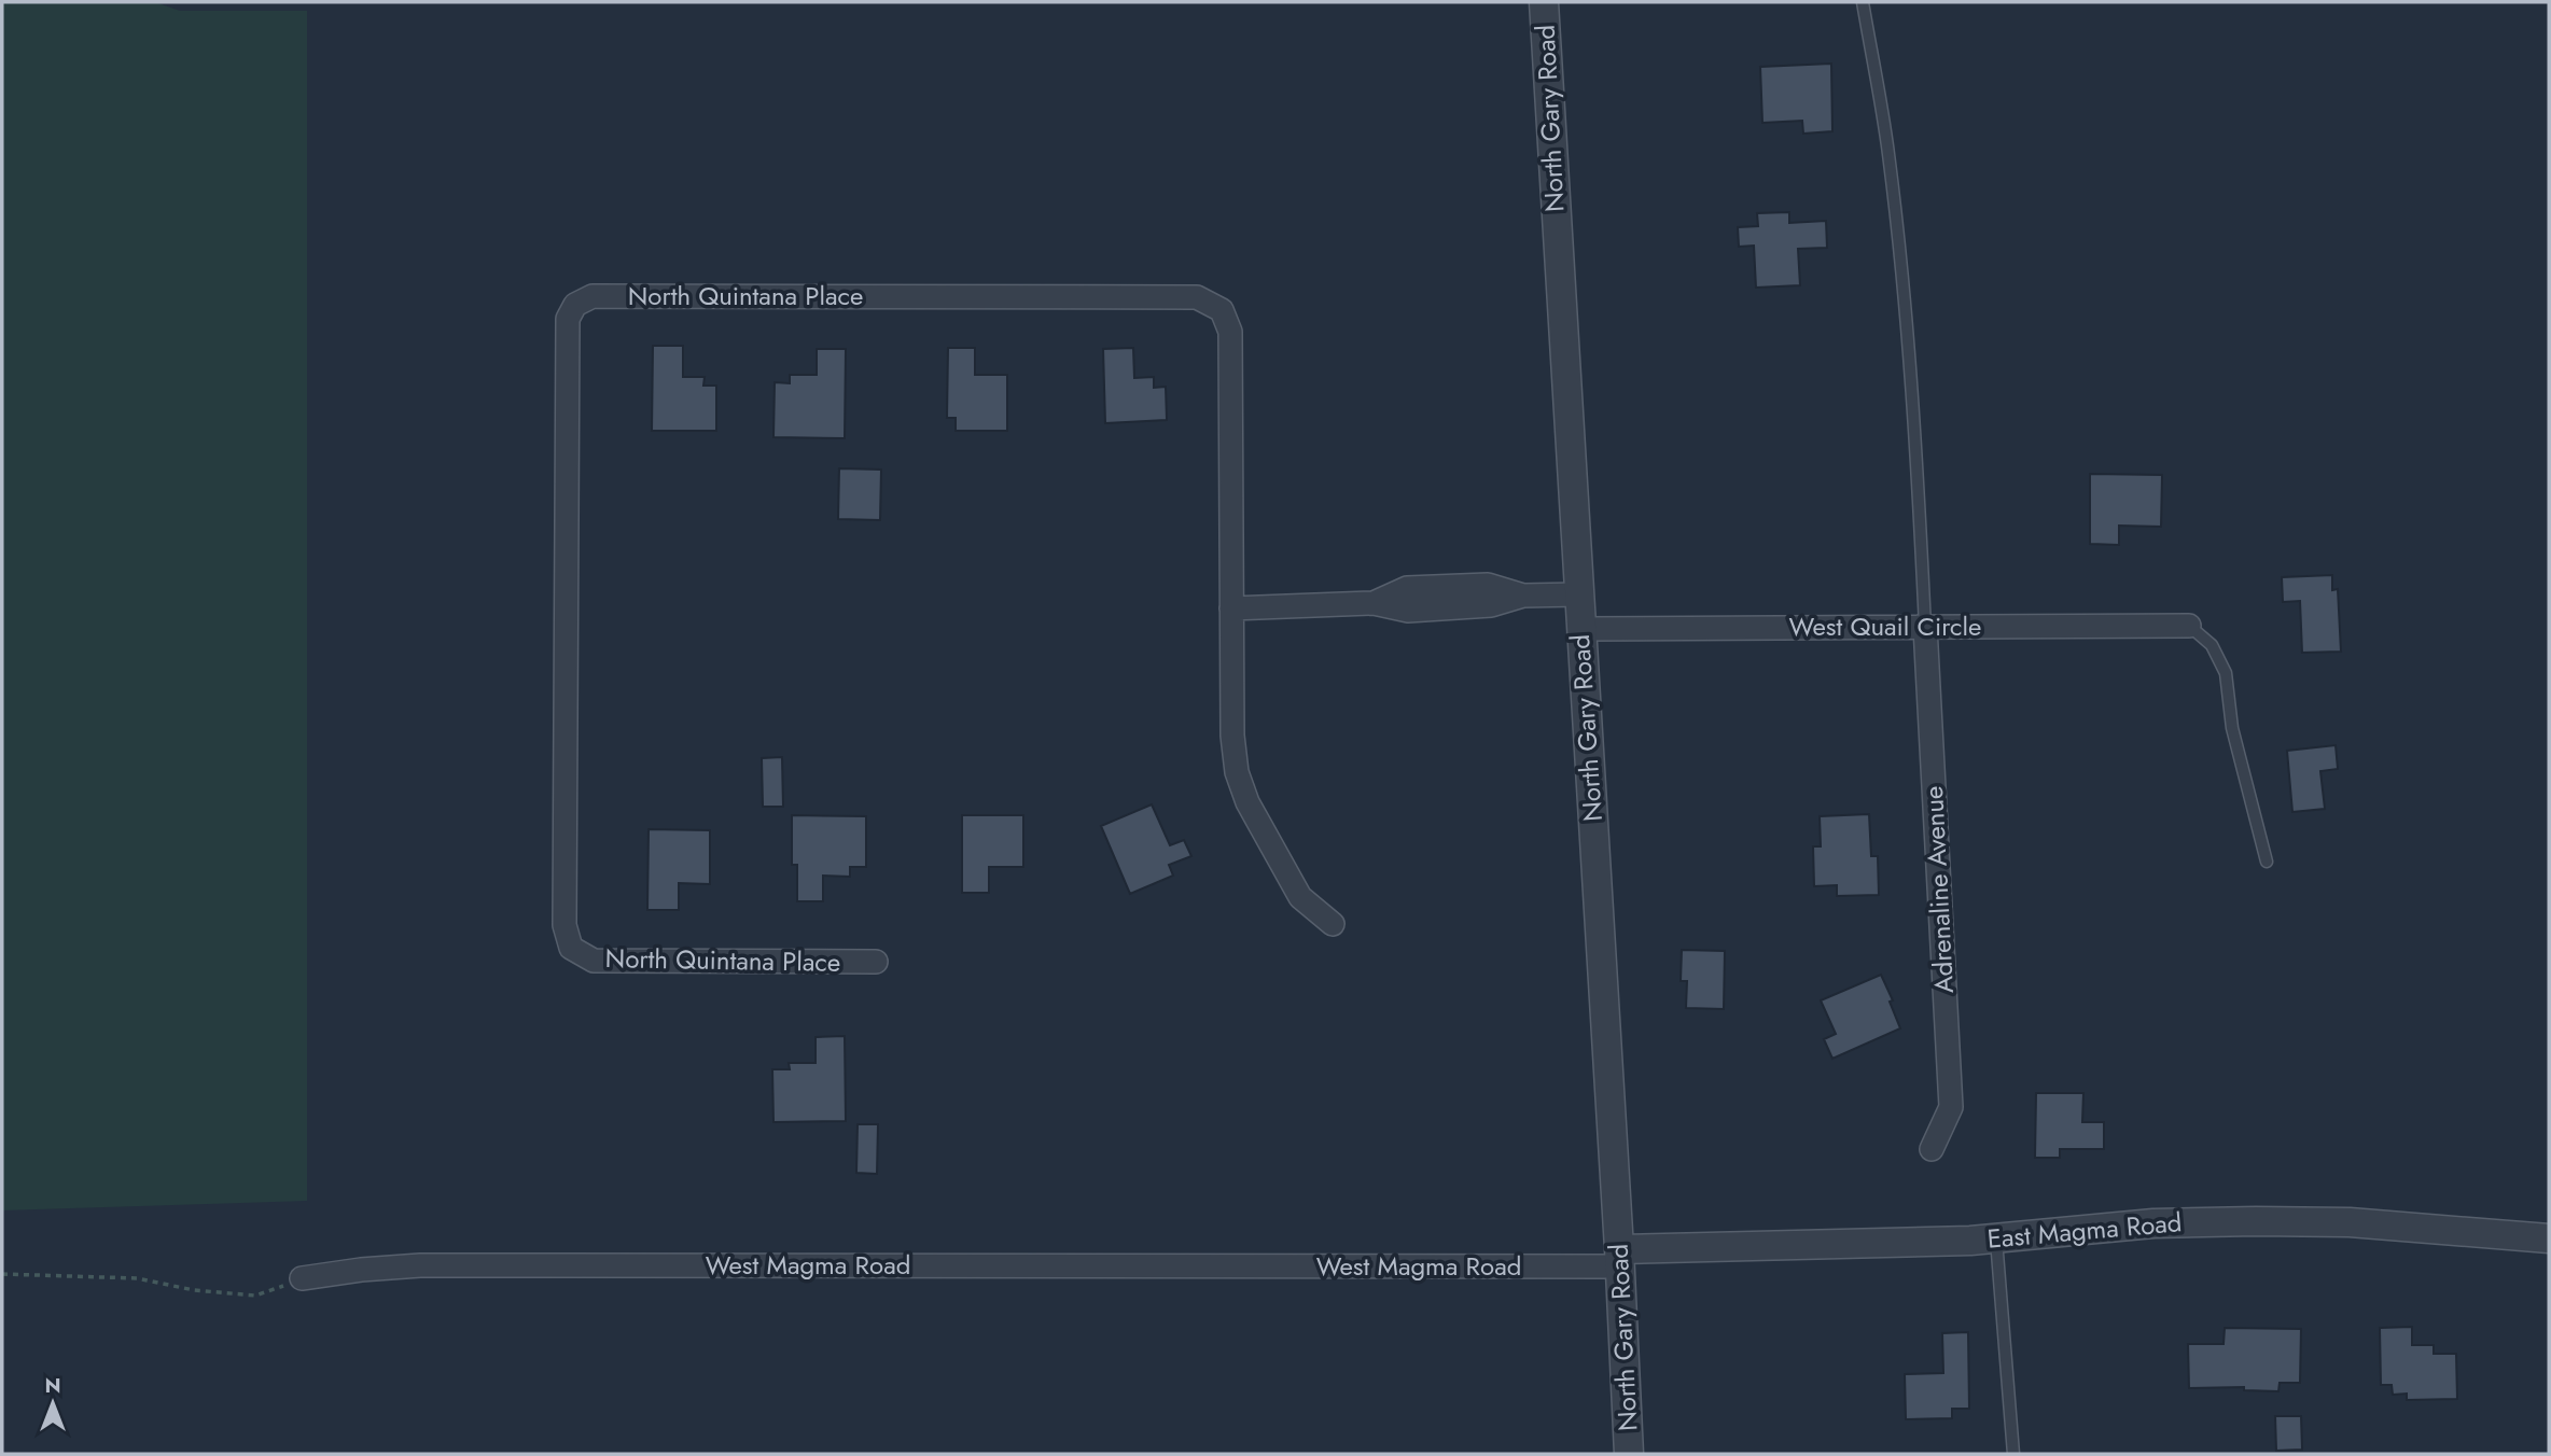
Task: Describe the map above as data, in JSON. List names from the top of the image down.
{
  "streets": {
    "street": [
      "North Gary Road",
      "North Quintana Place",
      "West Quail Circle",
      "Adrenaline Avenue",
      "East Magma Road",
      "West Magma Road"
    ]
  },
  "crossings": [
    ["North Gary Road", "West Quail Circle"],
    ["North Gary Road", "East Magma Road"],
    ["North Gary Road", "West Magma Road"],
    ["West Quail Circle", "Adrenaline Avenue"],
    ["East Magma Road", "West Magma Road"]
  ],
  "north": "top"
}
